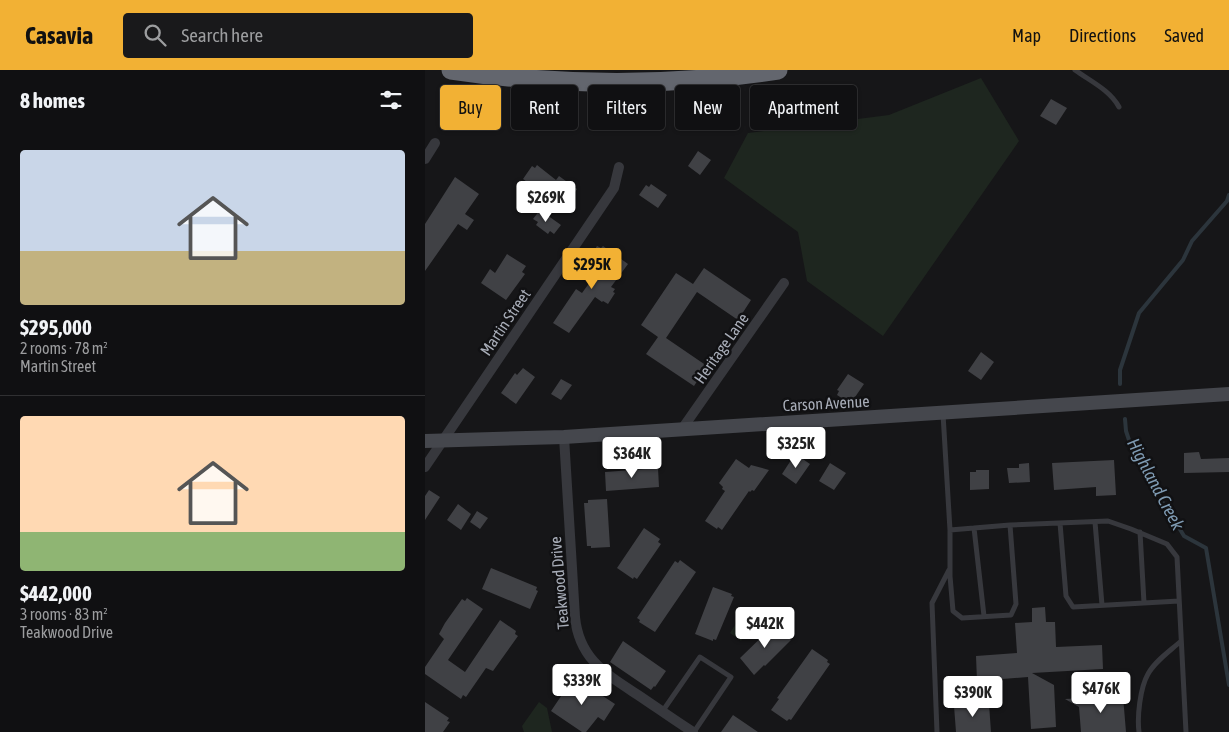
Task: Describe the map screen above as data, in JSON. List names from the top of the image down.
{
  "streets": {
    "main road": ["Carson Avenue"],
    "street": ["Martin Street", "Heritage Lane", "Teakwood Drive"]
  },
  "crossings": [
    ["Martin Street", "Carson Avenue"],
    ["Heritage Lane", "Carson Avenue"],
    ["Carson Avenue", "Teakwood Drive"]
  ],
  "water": ["Highland Creek"],
  "page": {
    "header": "Casavia",
    "search": "Search here",
    "nav": ["Map", "Directions", "Saved"],
    "heading": "8 homes",
    "chip": [
      "Buy",
      "Rent",
      "Filters",
      "New",
      "Apartment"
    ],
    "list": [
      {
        "name": "$295,000",
        "note": "2 rooms · 78 m² · Martin Street"
      },
      {
        "name": "$442,000",
        "note": "3 rooms · 83 m² · Teakwood Drive"
      }
    ],
    "price": [
      "$269K",
      "$295K",
      "$325K",
      "$364K",
      "$442K",
      "$339K",
      "$476K",
      "$390K"
    ]
  }
}
